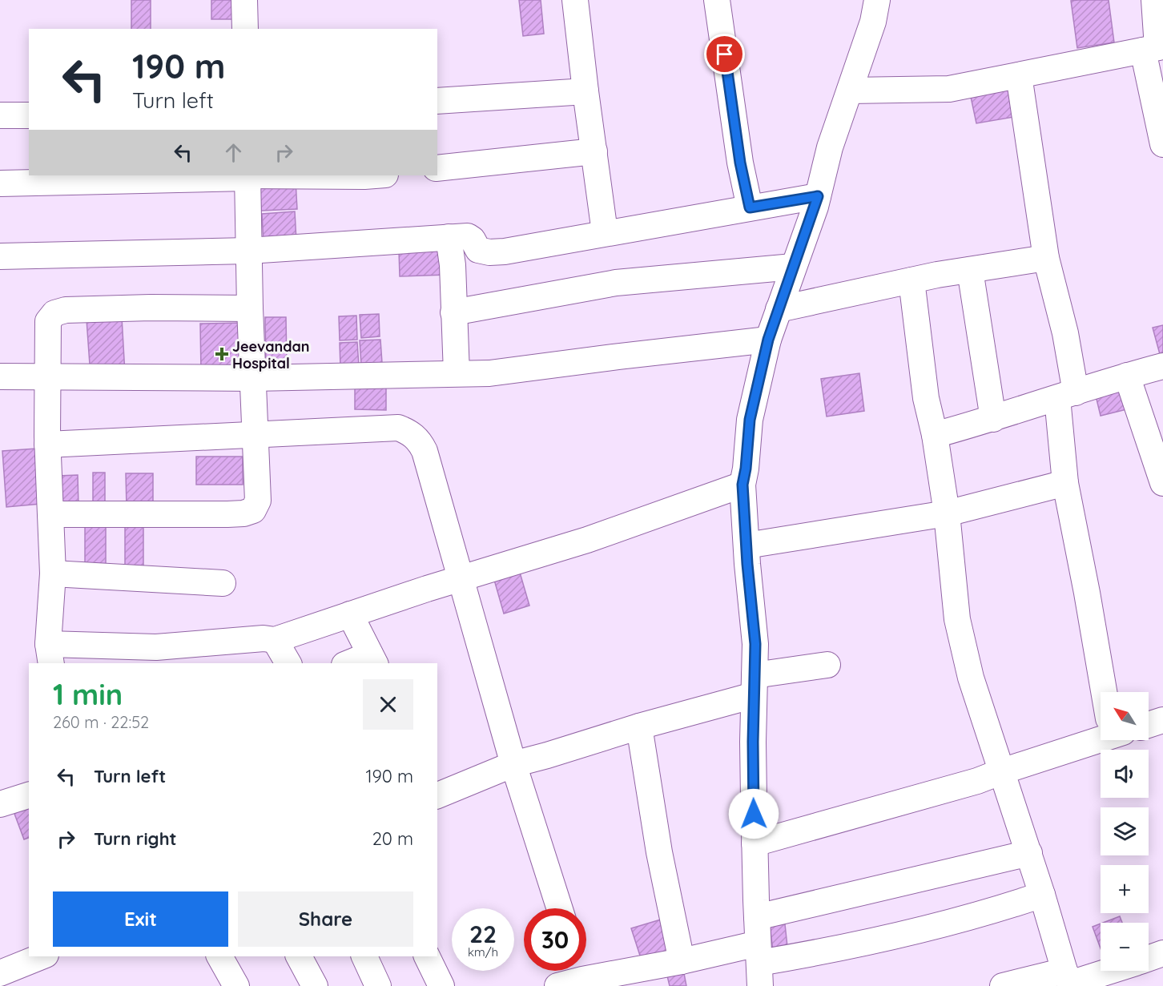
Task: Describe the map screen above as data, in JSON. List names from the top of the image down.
{
  "places": {
    "health": ["Jeevandan Hospital"]
  },
  "north": "top left",
  "page": {
    "turn": ["190 m", "Turn left"],
    "heading": ["1 min", "260 m · 22:52"],
    "map_buttons": ["+", "−"],
    "list": [
      {
        "name": "Turn left",
        "value": "190 m"
      },
      {
        "name": "Turn right",
        "value": "20 m"
      }
    ],
    "buttons": ["Exit", "Share"],
    "speed": "22 km/h",
    "limit": "30"
  }
}
